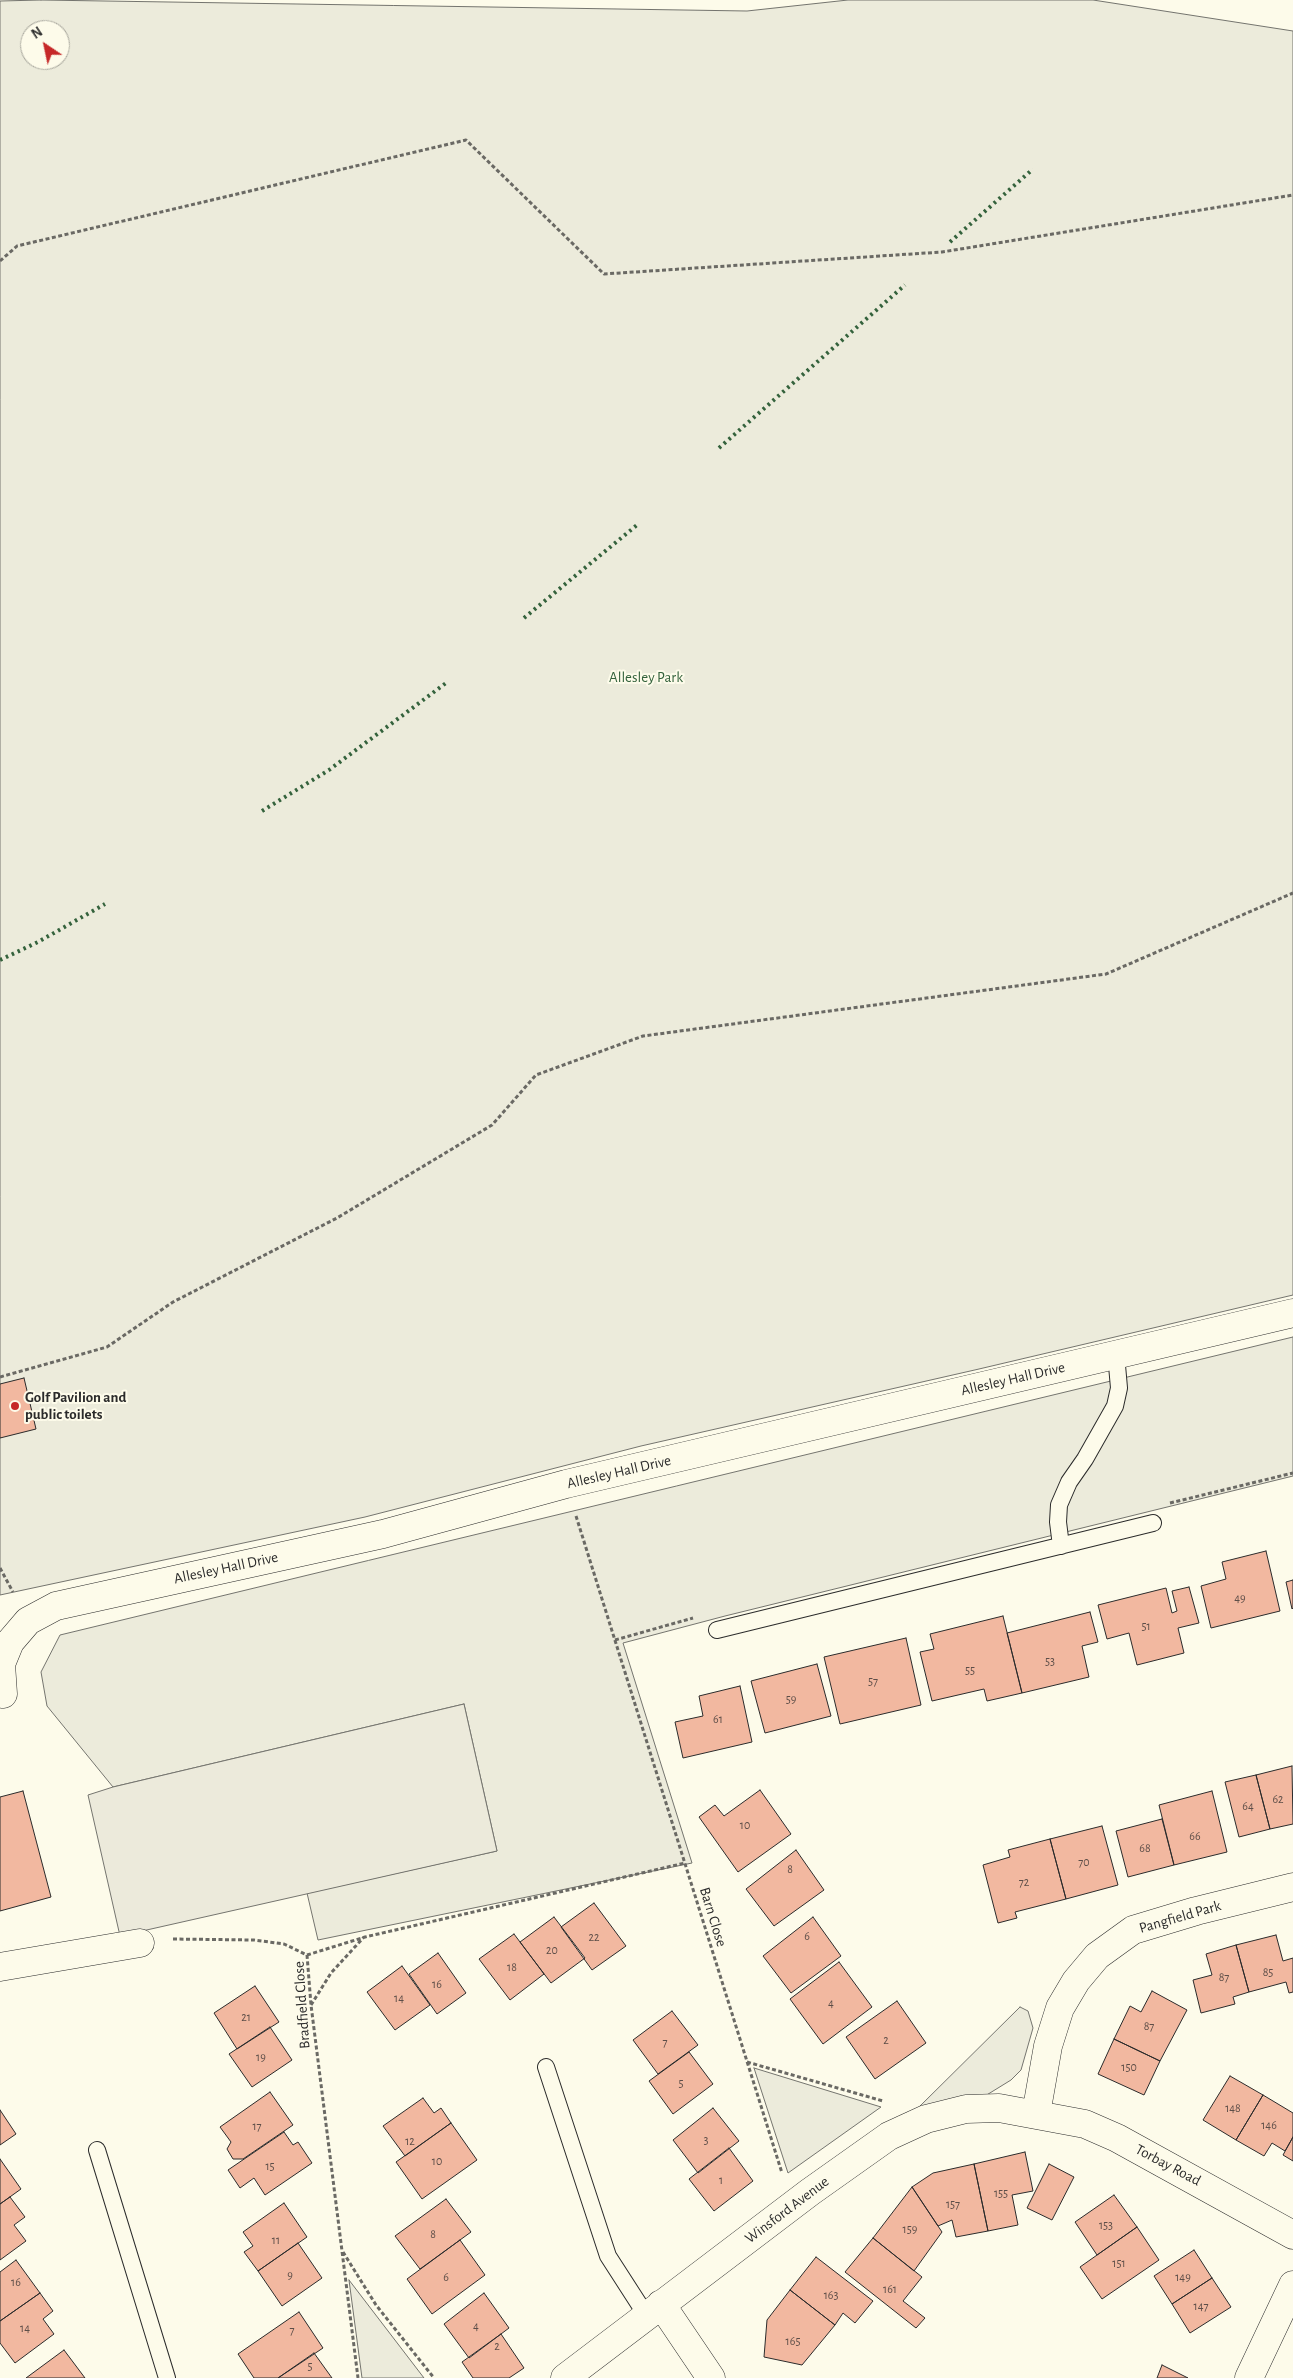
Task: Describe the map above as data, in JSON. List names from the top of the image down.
{
  "streets": {
    "street": [
      "Allesley Hall Drive",
      "Pangfield Park",
      "Torbay Road",
      "Winsford Avenue"
    ],
    "path": ["Barn Close", "Bradfield Close"]
  },
  "crossings": [
    ["Barn Close", "Bradfield Close"],
    ["Barn Close", "Winsford Avenue"],
    ["Pangfield Park", "Torbay Road"],
    ["Pangfield Park", "Winsford Avenue"],
    ["Torbay Road", "Winsford Avenue"]
  ],
  "parks": ["Allesley Park"],
  "places": ["Golf Pavilion and public toilets"],
  "house_numbers": [
    "49",
    "51",
    "53",
    "55",
    "57",
    "59",
    "61",
    "62",
    "64",
    "10",
    "66",
    "68",
    "70",
    "8",
    "72",
    "6",
    "22",
    "20",
    "18",
    "85",
    "87",
    "16",
    "14",
    "4",
    "21",
    "87",
    "2",
    "7",
    "19",
    "150",
    "5",
    "148",
    "146",
    "17",
    "3",
    "12",
    "10",
    "15",
    "1",
    "155",
    "157",
    "153",
    "159",
    "8",
    "11",
    "151",
    "9",
    "6",
    "149",
    "16",
    "161",
    "163",
    "147",
    "4",
    "14",
    "7",
    "165",
    "2",
    "5"
  ],
  "north": "top left"
}
